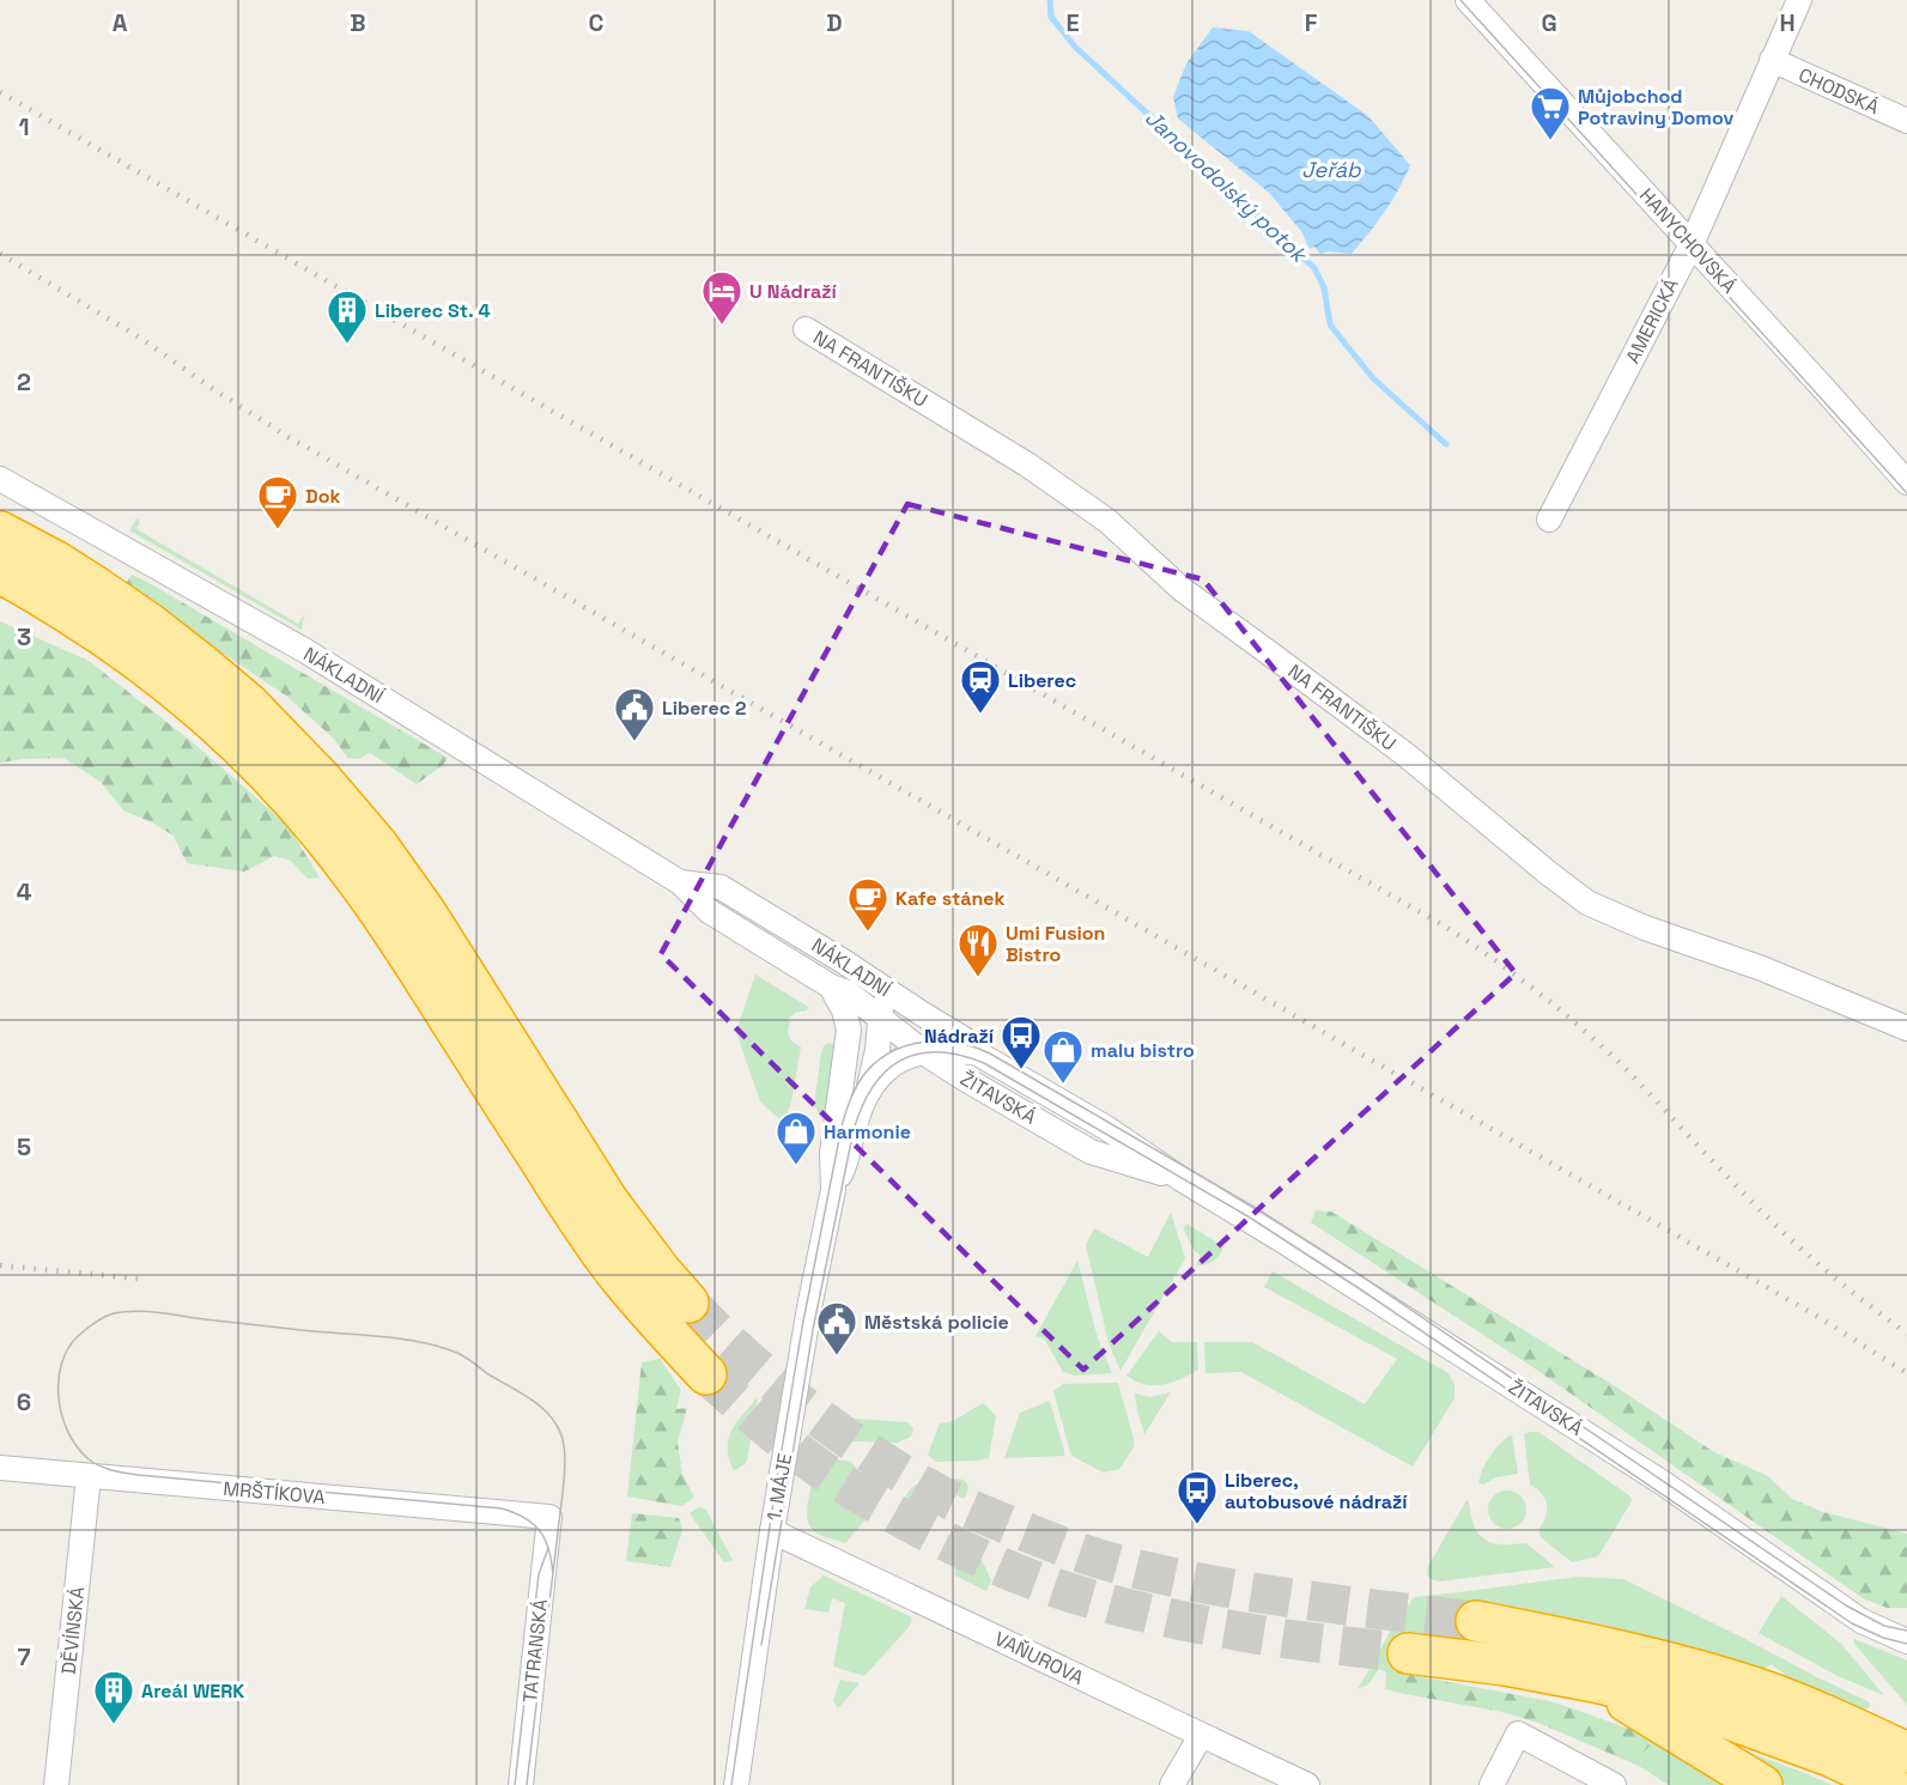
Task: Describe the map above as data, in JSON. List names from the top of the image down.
{
  "streets": {
    "street": [
      "CHODSKÁ",
      "HANYCHOVSKÁ",
      "AMERICKÁ",
      "NA FRANTIŠKU",
      "NÁKLADNÍ",
      "ŽITAVSKÁ",
      "1. MÁJE",
      "MRŠTÍKOVA",
      "DĚVÍNSKÁ",
      "TATRANSKÁ",
      "VAŇUROVA"
    ]
  },
  "crossings": [
    ["CHODSKÁ", "AMERICKÁ"],
    ["HANYCHOVSKÁ", "AMERICKÁ"],
    ["NÁKLADNÍ", "ŽITAVSKÁ"],
    ["NÁKLADNÍ", "1. MÁJE"],
    ["ŽITAVSKÁ", "1. MÁJE"],
    ["1. MÁJE", "VAŇUROVA"],
    ["MRŠTÍKOVA", "DĚVÍNSKÁ"],
    ["MRŠTÍKOVA", "TATRANSKÁ"]
  ],
  "water": ["Jeřáb", "Janovodolský potok"],
  "places": {
    "supermarket": ["Můjobchod Potraviny Domov"],
    "hotel": ["U Nádraží"],
    "building": ["Liberec St. 4", "Areál WERK"],
    "cafe": ["Dok", "Kafe stánek"],
    "station": ["Liberec"],
    "public building": ["Liberec 2", "Městská policie"],
    "restaurant": ["Umi Fusion Bistro"],
    "bus stop": ["Nádraží", "Liberec, autobusové nádraží"],
    "shop": ["malu bistro", "Harmonie"]
  },
  "grid": {
    "columns": [
      "A",
      "B",
      "C",
      "D",
      "E",
      "F",
      "G",
      "H"
    ],
    "rows": [
      "1",
      "2",
      "3",
      "4",
      "5",
      "6",
      "7"
    ]
  }
}
